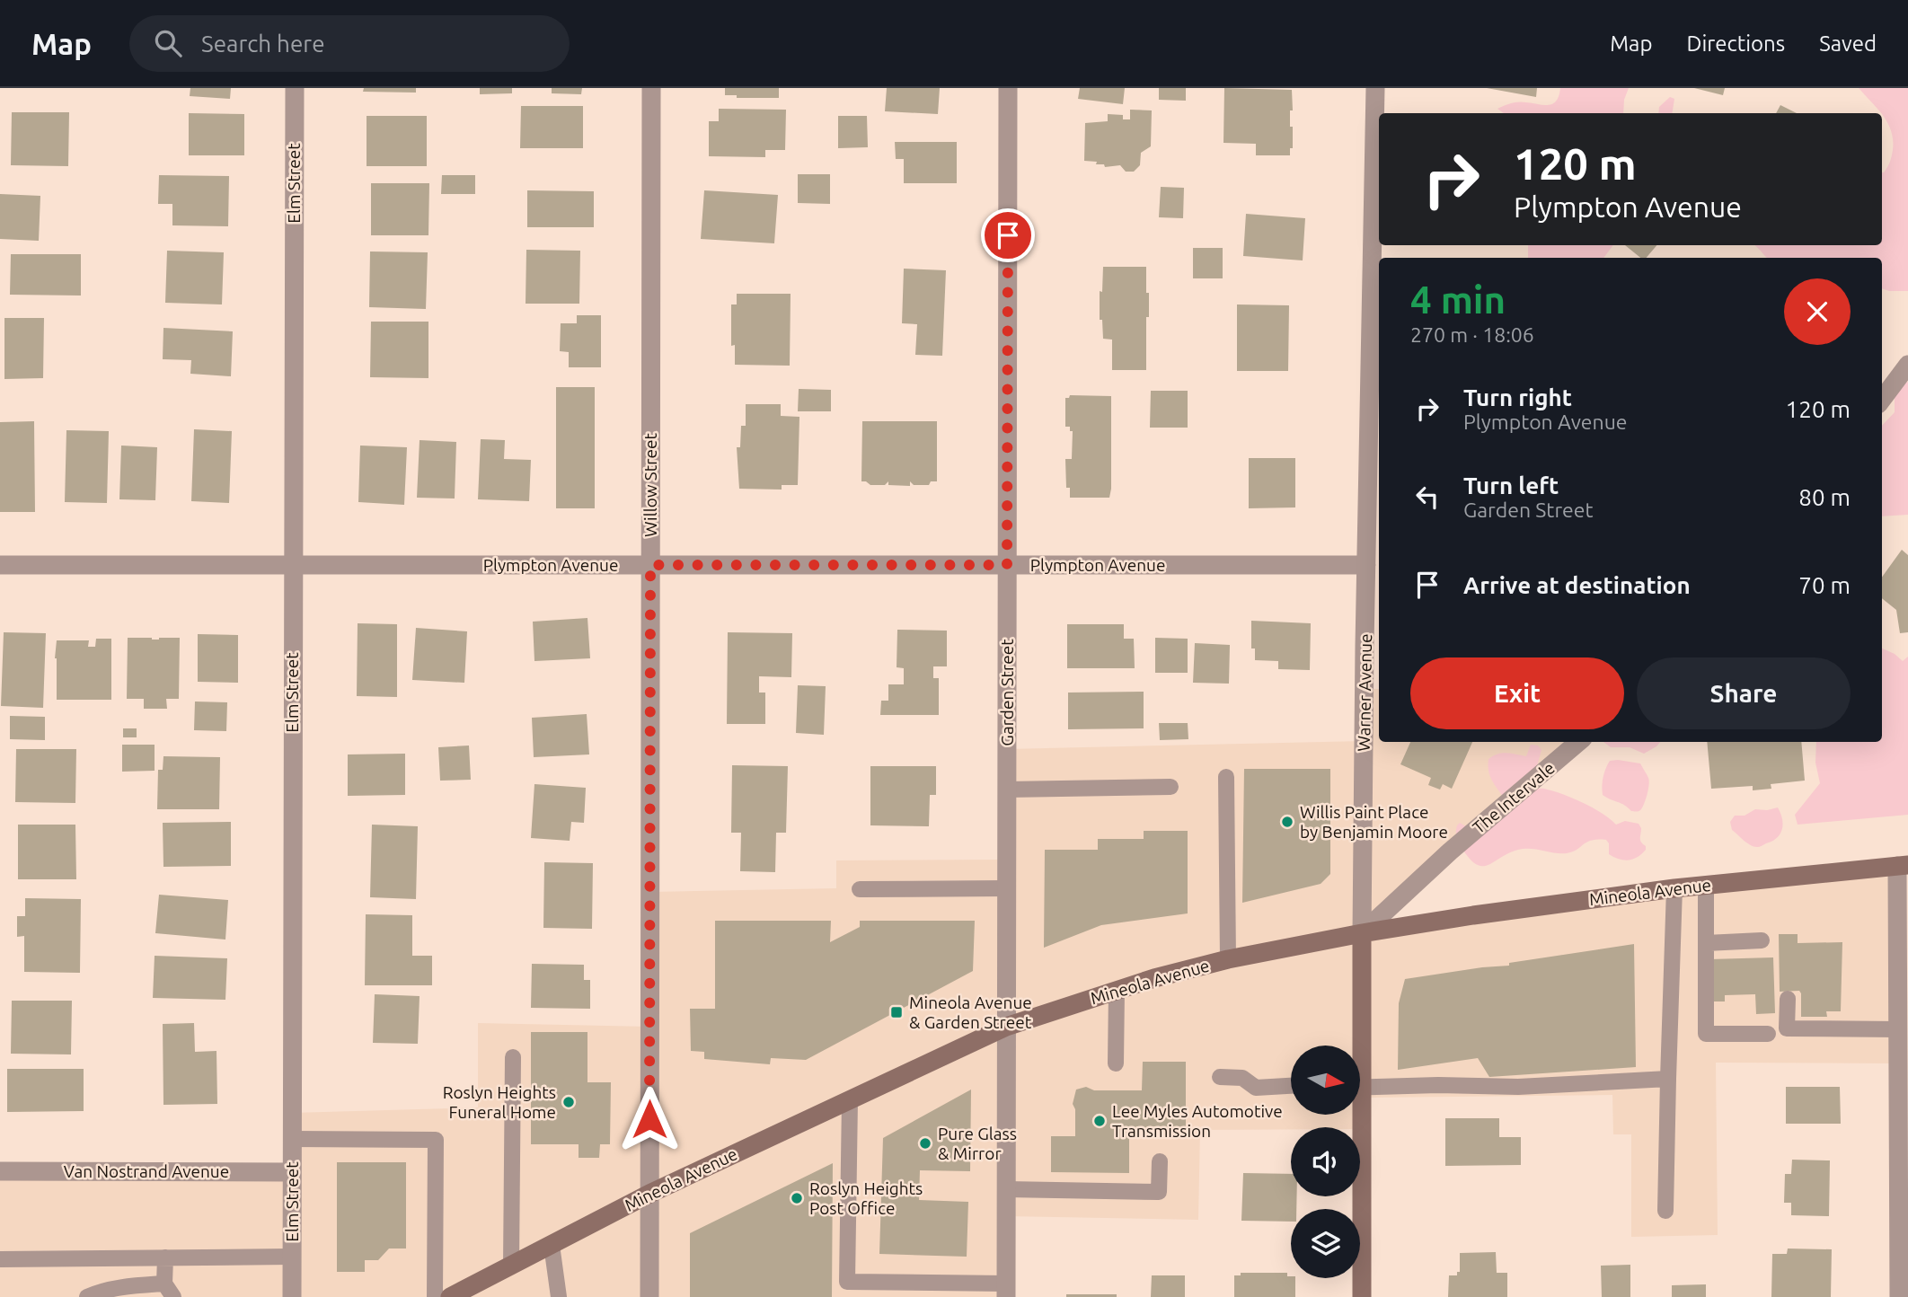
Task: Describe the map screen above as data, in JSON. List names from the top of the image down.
{
  "streets": {
    "main road": ["Warner Avenue", "Mineola Avenue"],
    "street": [
      "Elm Street",
      "Willow Street",
      "Plympton Avenue",
      "Garden Street",
      "The Intervale",
      "Van Nostrand Avenue"
    ]
  },
  "crossings": [
    ["Elm Street", "Plympton Avenue"],
    ["Elm Street", "Van Nostrand Avenue"],
    ["Willow Street", "Plympton Avenue"],
    ["Willow Street", "Mineola Avenue"],
    ["Plympton Avenue", "Garden Street"],
    ["Plympton Avenue", "Warner Avenue"],
    ["Garden Street", "Mineola Avenue"],
    ["Warner Avenue", "The Intervale"],
    ["Warner Avenue", "Mineola Avenue"],
    ["The Intervale", "Mineola Avenue"]
  ],
  "places": {
    "other": [
      "Willis Paint Place by Benjamin Moore",
      "Roslyn Heights Funeral Home",
      "Lee Myles Automotive Transmission",
      "Pure Glass & Mirror",
      "Roslyn Heights Post Office"
    ],
    "transit": ["Mineola Avenue & Garden Street"]
  },
  "north": "right",
  "page": {
    "header": "Map",
    "search": "Search here",
    "nav": ["Map", "Directions", "Saved"],
    "turn": ["120 m", "Plympton Avenue"],
    "heading": ["4 min", "270 m · 18:06"],
    "list": [
      {
        "name": "Turn right",
        "note": "Plympton Avenue",
        "value": "120 m"
      },
      {
        "name": "Turn left",
        "note": "Garden Street",
        "value": "80 m"
      },
      {
        "name": "Arrive at destination",
        "value": "70 m"
      }
    ],
    "buttons": ["Exit", "Share"]
  }
}
